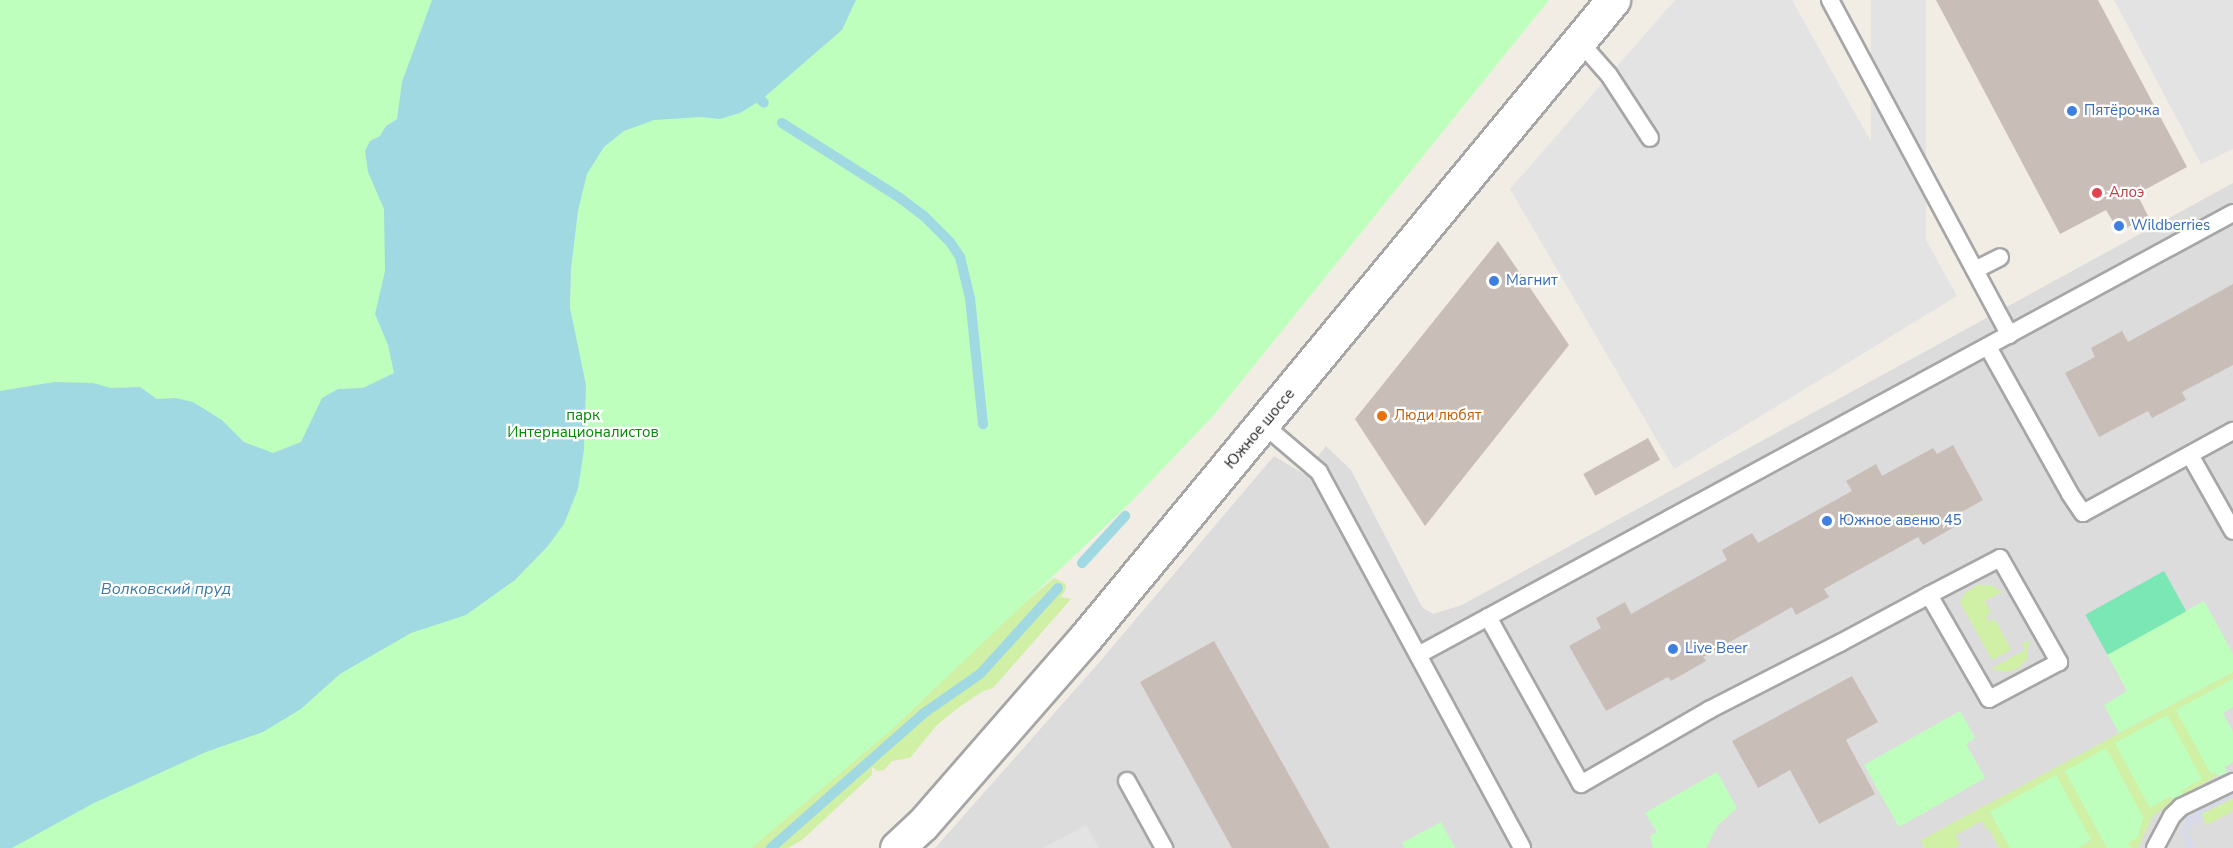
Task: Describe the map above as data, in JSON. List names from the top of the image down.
{
  "streets": {
    "street": ["Южное шоссе"]
  },
  "water": ["Волковский пруд"],
  "parks": ["парк Интернационалистов"],
  "places": [
    "Пятёрочка",
    "Алоэ",
    "Wildberries",
    "Магнит",
    "Люди любят",
    "Южное авеню 45",
    "Live Beer"
  ]
}
